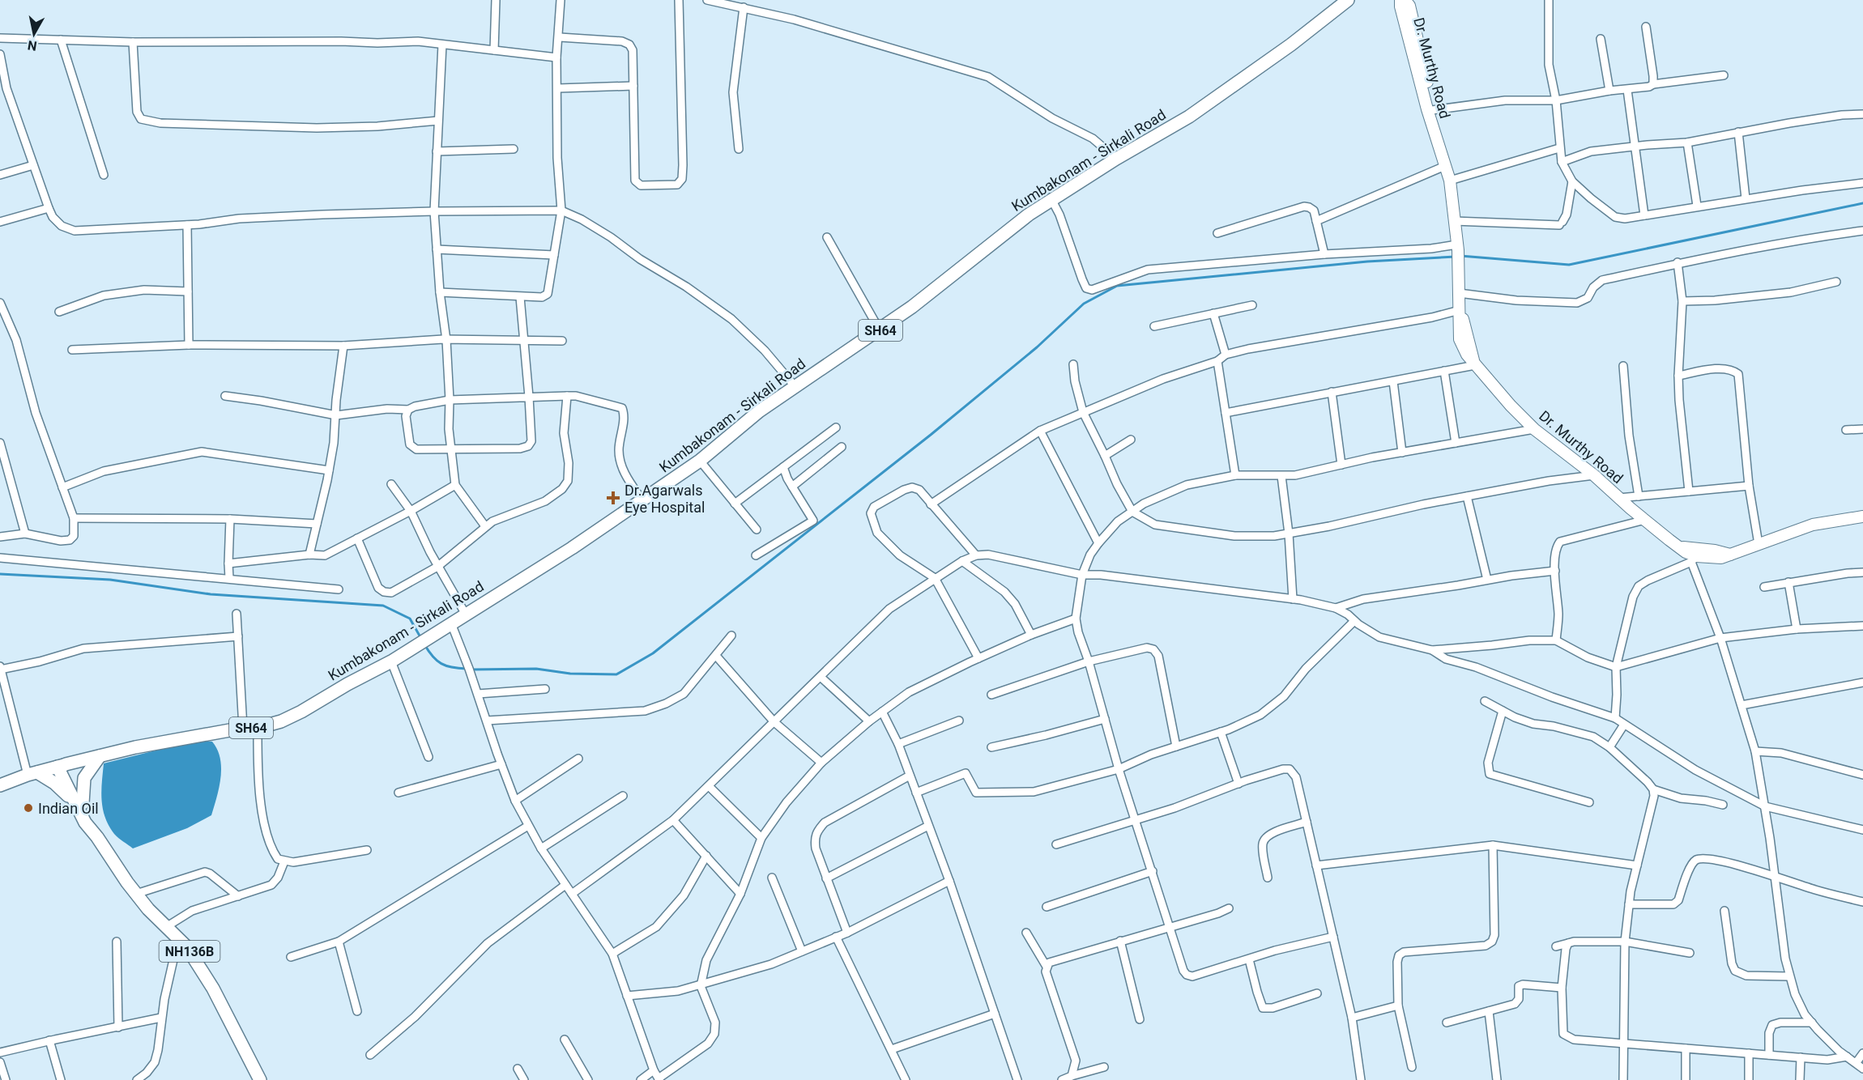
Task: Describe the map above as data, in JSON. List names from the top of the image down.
{
  "streets": {
    "main road": [
      "Dr. Murthy Road",
      "Kumbakonam - Sirkali Road",
      "SH64",
      "NH136B"
    ]
  },
  "crossings": [
    ["Kumbakonam - Sirkali Road", "NH136B"]
  ],
  "places": {
    "health": ["Dr.Agarwals Eye Hospital"],
    "other": ["Indian Oil"]
  },
  "north": "bottom"
}
